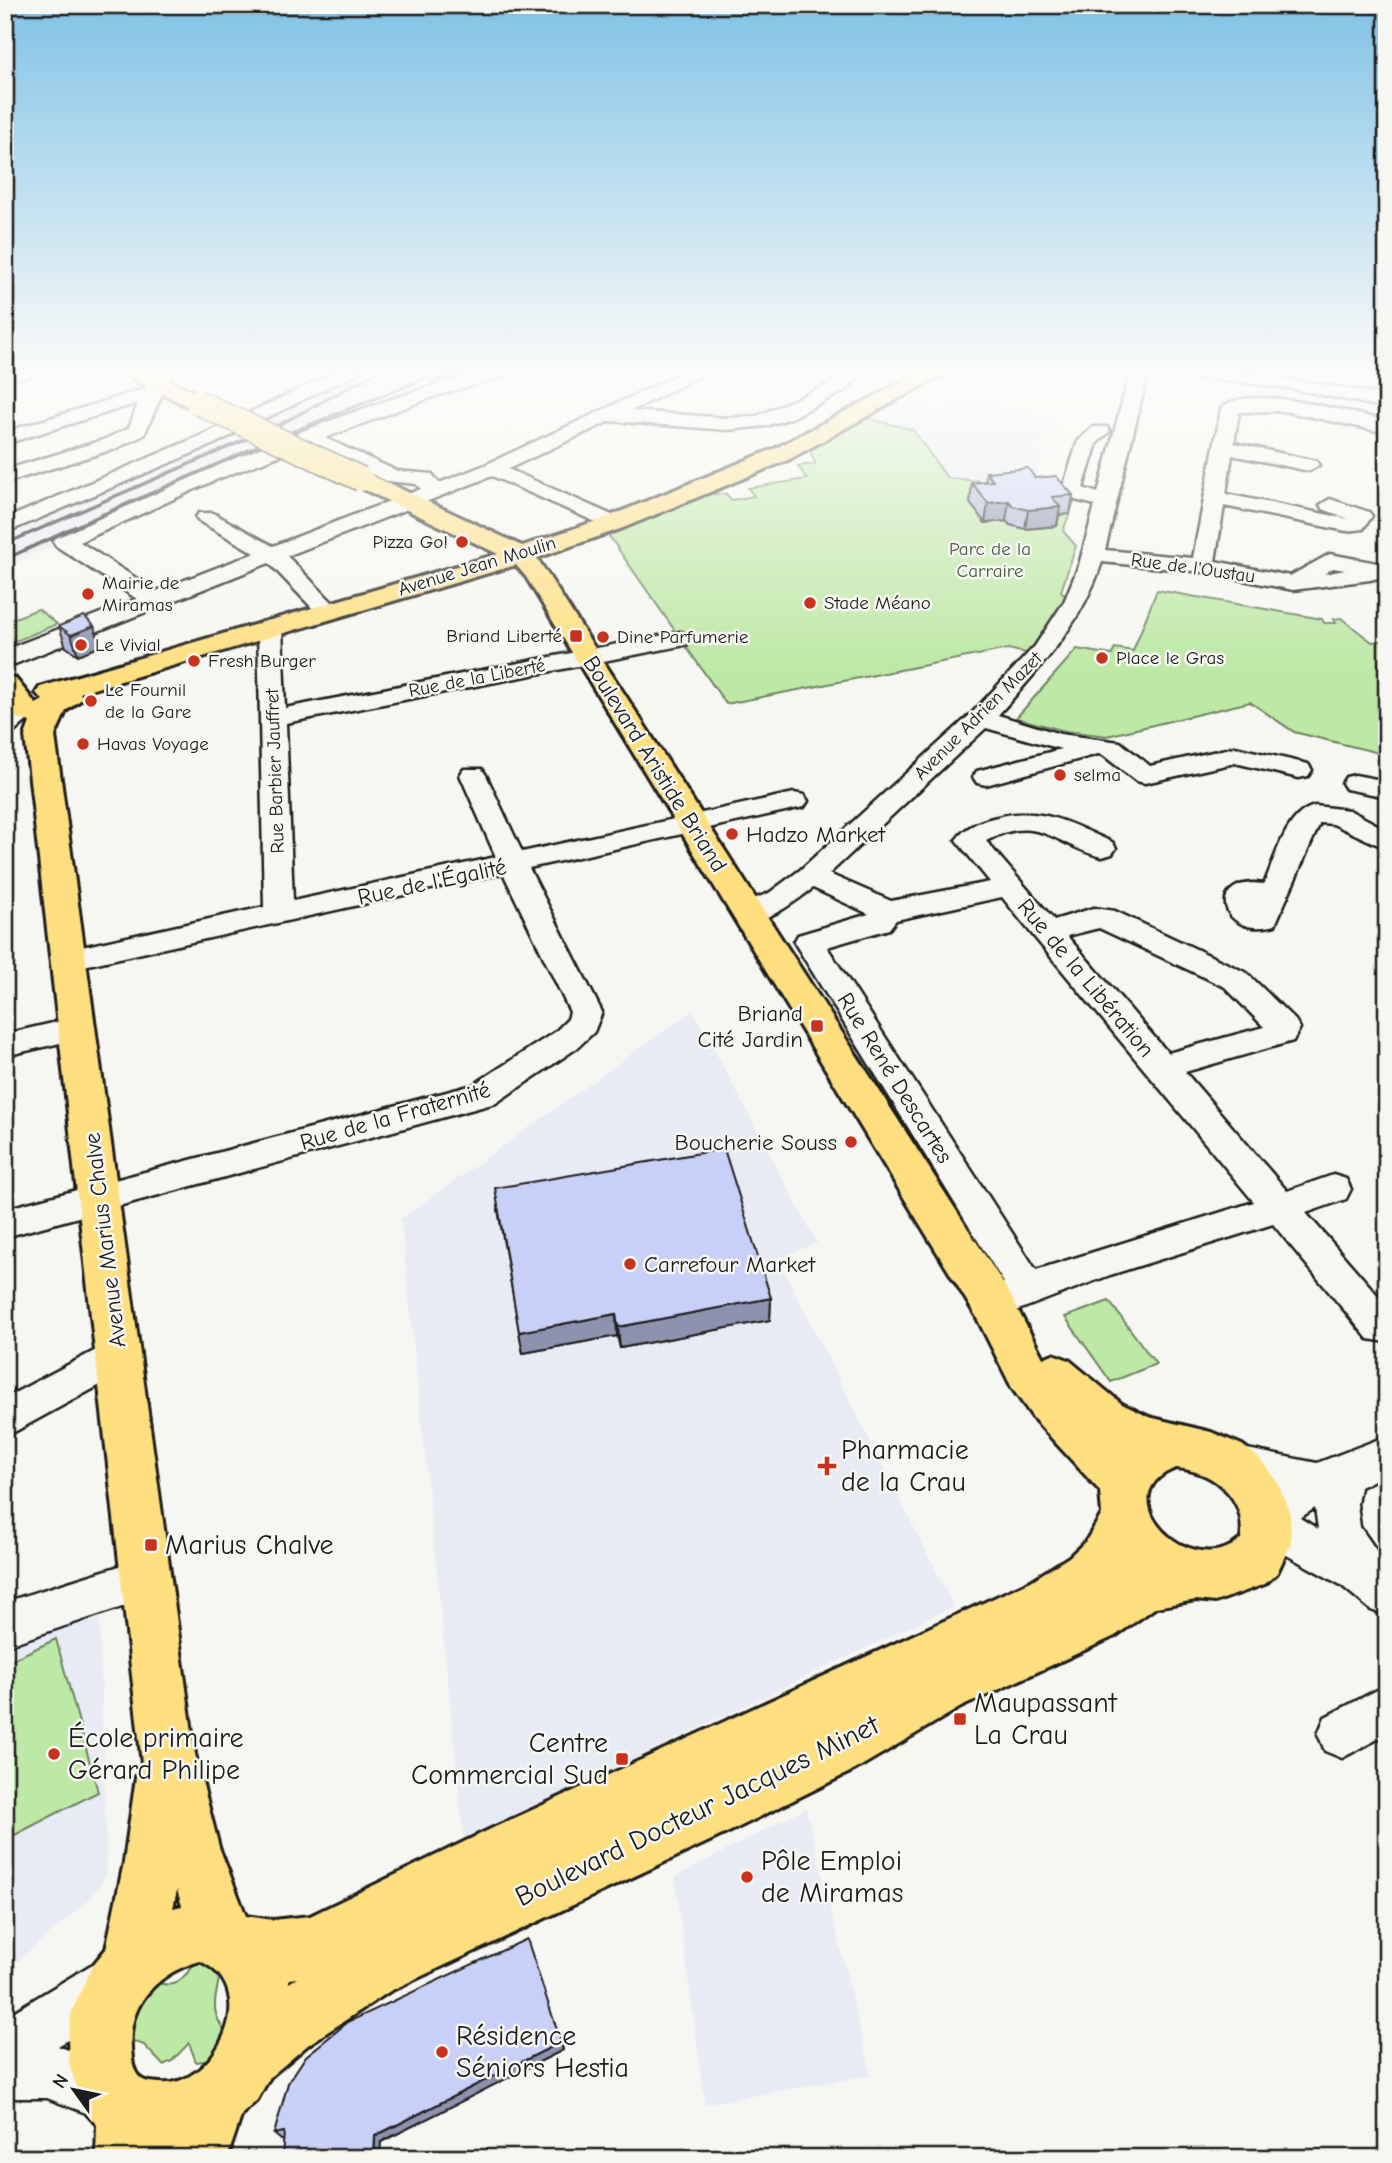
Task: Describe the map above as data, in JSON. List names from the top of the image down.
{
  "streets": {
    "main road": [
      "Avenue Jean Moulin",
      "Boulevard Aristide Briand",
      "Avenue Marius Chalve",
      "Boulevard Docteur Jacques Minet"
    ],
    "street": [
      "Rue de l'Oustau",
      "Rue de la Liberté",
      "Avenue Adrien Mazet",
      "Rue Barbier Jauffret",
      "Rue de l'Égalité",
      "Rue de la Libération",
      "Rue René Descartes",
      "Rue de la Fraternité"
    ]
  },
  "crossings": [
    ["Avenue Jean Moulin", "Boulevard Aristide Briand"],
    ["Avenue Jean Moulin", "Rue Barbier Jauffret"],
    ["Avenue Jean Moulin", "Avenue Marius Chalve"],
    ["Rue de l'Oustau", "Avenue Adrien Mazet"],
    ["Rue de la Liberté", "Boulevard Aristide Briand"],
    ["Rue de la Liberté", "Rue Barbier Jauffret"],
    ["Avenue Adrien Mazet", "Boulevard Aristide Briand"],
    ["Boulevard Aristide Briand", "Rue de l'Égalité"],
    ["Boulevard Aristide Briand", "Boulevard Docteur Jacques Minet"],
    ["Rue Barbier Jauffret", "Rue de l'Égalité"],
    ["Rue de l'Égalité", "Rue de la Fraternité"],
    ["Rue de l'Égalité", "Avenue Marius Chalve"],
    ["Rue de la Libération", "Rue René Descartes"],
    ["Rue de la Fraternité", "Avenue Marius Chalve"],
    ["Avenue Marius Chalve", "Boulevard Docteur Jacques Minet"]
  ],
  "parks": ["Parc de la Carraire"],
  "places": {
    "other": [
      "Pizza Go!",
      "Mairie de Miramas",
      "Stade Méano",
      "Dine Parfumerie",
      "Le Vivial",
      "Place le Gras",
      "Fresh Burger",
      "Le Fournil de la Gare",
      "Havas Voyage",
      "selma",
      "Hadzo Market",
      "Boucherie Souss",
      "Carrefour Market",
      "École primaire Gérard Philipe",
      "Pôle Emploi de Miramas",
      "Résidence Séniors Hestia"
    ],
    "transit": [
      "Briand Liberté",
      "Briand Cité Jardin",
      "Marius Chalve",
      "Maupassant La Crau",
      "Centre Commercial Sud"
    ],
    "health": ["Pharmacie de la Crau"]
  },
  "north": "top left"
}
